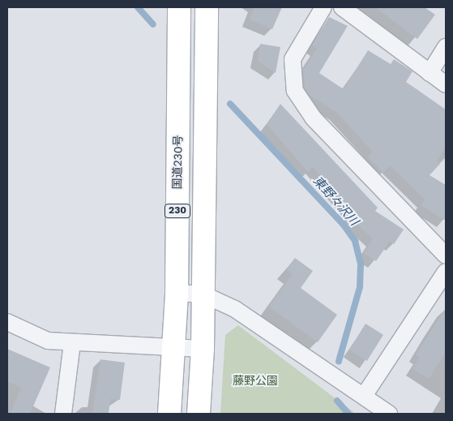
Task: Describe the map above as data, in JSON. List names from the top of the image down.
{
  "streets": {
    "highway": ["国道230号", "230"]
  },
  "water": ["東野々沢川"],
  "parks": ["藤野公園"]
}
